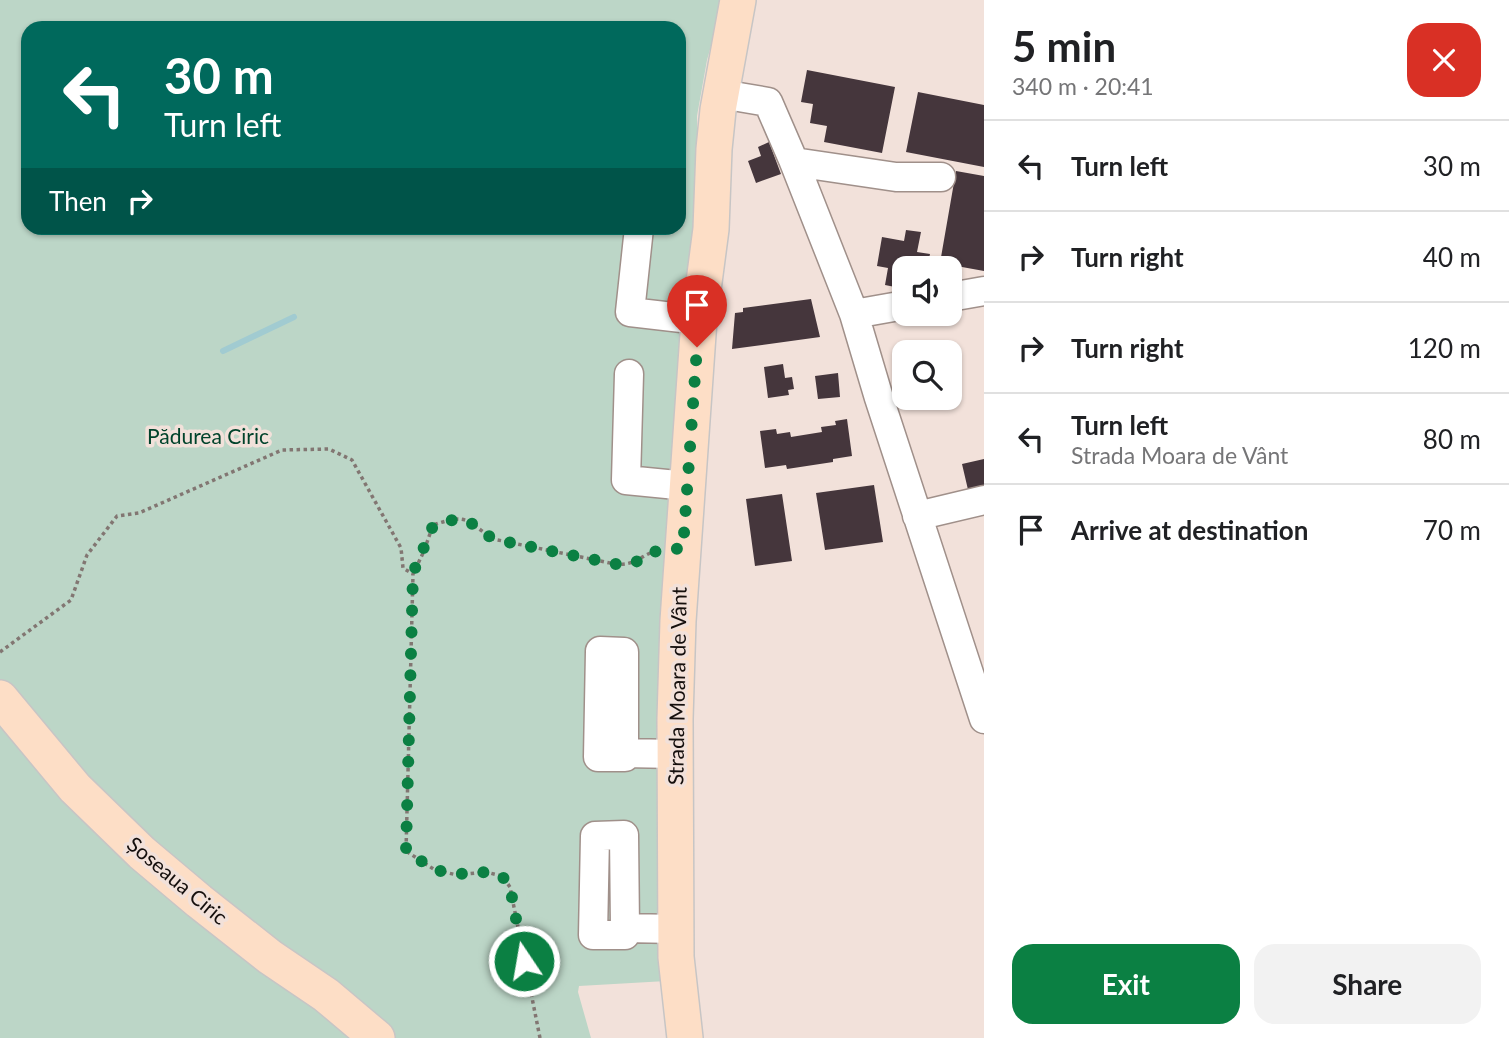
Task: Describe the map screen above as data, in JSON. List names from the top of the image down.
{
  "streets": {
    "main road": ["Strada Moara de Vânt", "Șoseaua Ciric"]
  },
  "parks": ["Pădurea Ciric"],
  "page": {
    "heading": ["5 min", "340 m · 20:41"],
    "turn": ["30 m", "Turn left"],
    "list": [
      {
        "name": "Turn left",
        "value": "30 m"
      },
      {
        "name": "Turn right",
        "value": "40 m"
      },
      {
        "name": "Turn right",
        "value": "120 m"
      },
      {
        "name": "Turn left",
        "note": "Strada Moara de Vânt",
        "value": "80 m"
      },
      {
        "name": "Arrive at destination",
        "value": "70 m"
      }
    ],
    "then": "Then",
    "buttons": ["Exit", "Share"]
  }
}
